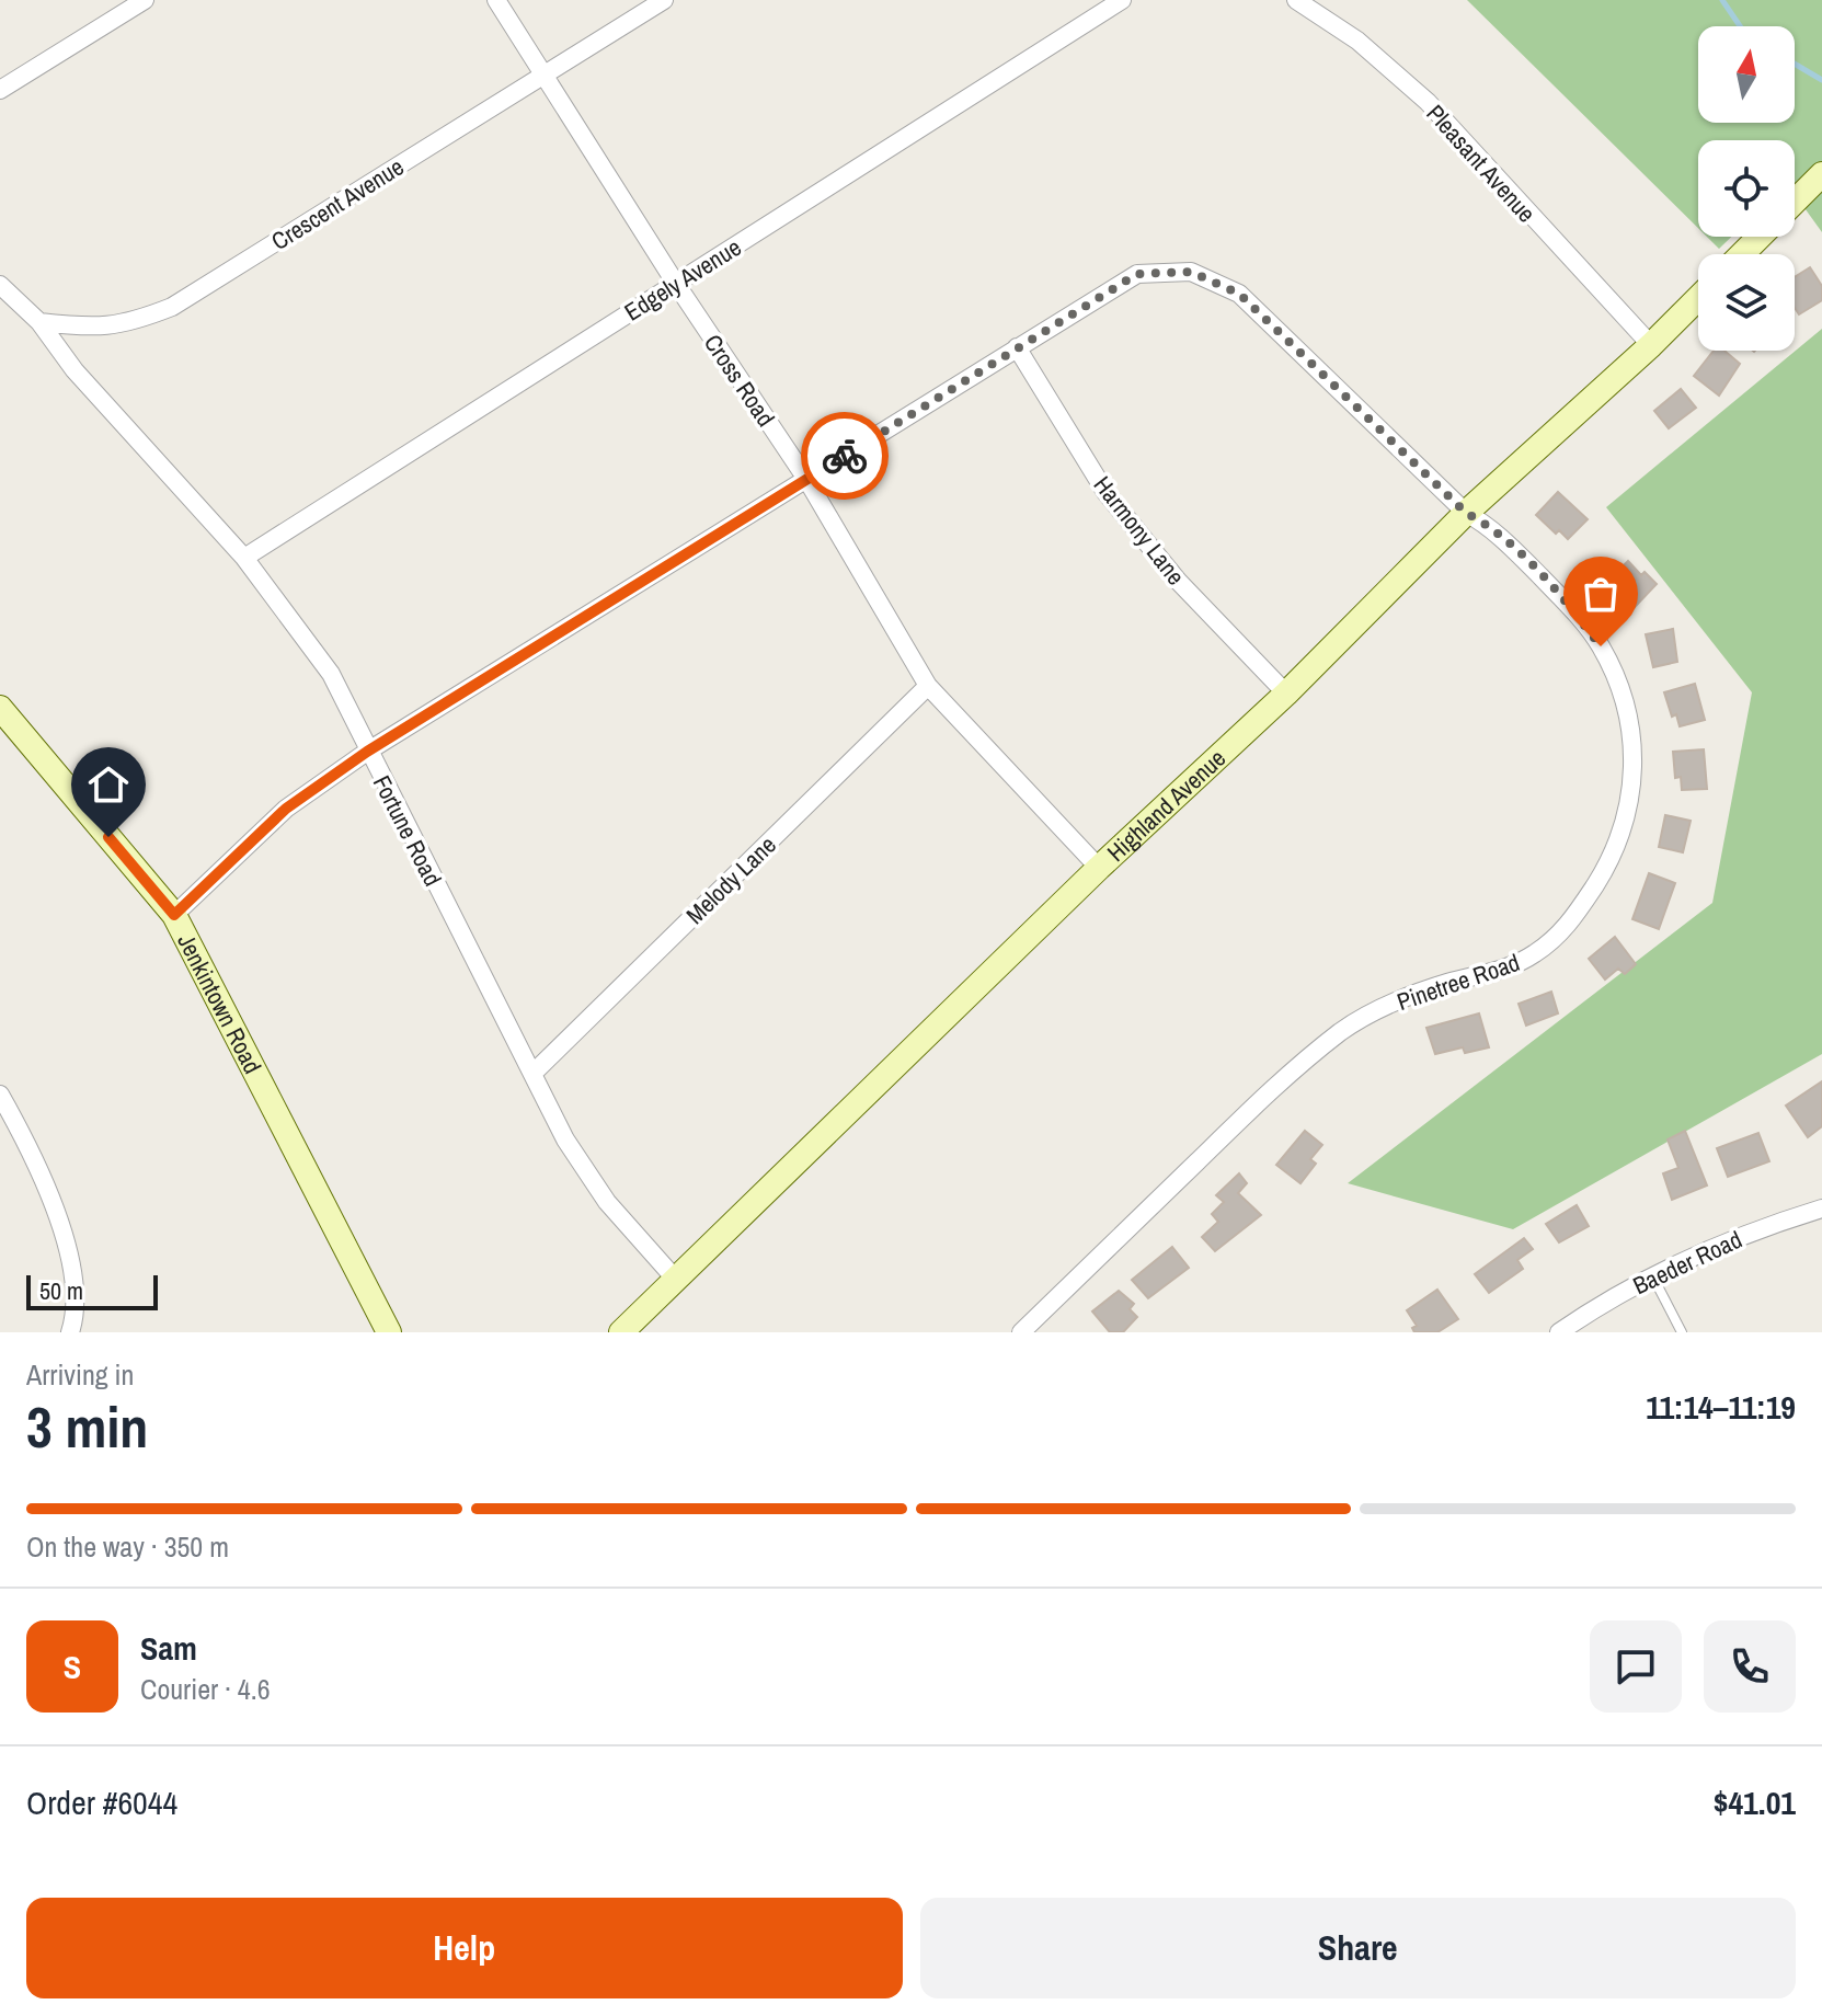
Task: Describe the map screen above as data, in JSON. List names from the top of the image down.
{
  "streets": {
    "street": [
      "Pleasant Avenue",
      "Crescent Avenue",
      "Edgely Avenue",
      "Cross Road",
      "Harmony Lane",
      "Highland Avenue",
      "Fortune Road",
      "Melody Lane",
      "Pinetree Road",
      "Jenkintown Road",
      "Baeder Road"
    ]
  },
  "crossings": [
    ["Pleasant Avenue", "Highland Avenue"],
    ["Crescent Avenue", "Cross Road"],
    ["Crescent Avenue", "Fortune Road"],
    ["Edgely Avenue", "Cross Road"],
    ["Edgely Avenue", "Fortune Road"],
    ["Cross Road", "Highland Avenue"],
    ["Cross Road", "Melody Lane"],
    ["Harmony Lane", "Highland Avenue"],
    ["Harmony Lane", "Pinetree Road"],
    ["Highland Avenue", "Fortune Road"],
    ["Highland Avenue", "Pinetree Road"],
    ["Fortune Road", "Melody Lane"]
  ],
  "scale_bar": "50 m",
  "north": "top",
  "page": {
    "scale": "50 m",
    "heading": ["3 min", "Arriving in", "11:14–11:19"],
    "panel": [
      "Sam",
      "Courier · 4.6",
      "Order #6044",
      "$41.01"
    ],
    "bar": "On the way · 350 m",
    "round": "S",
    "buttons": ["Help", "Share"]
  }
}
